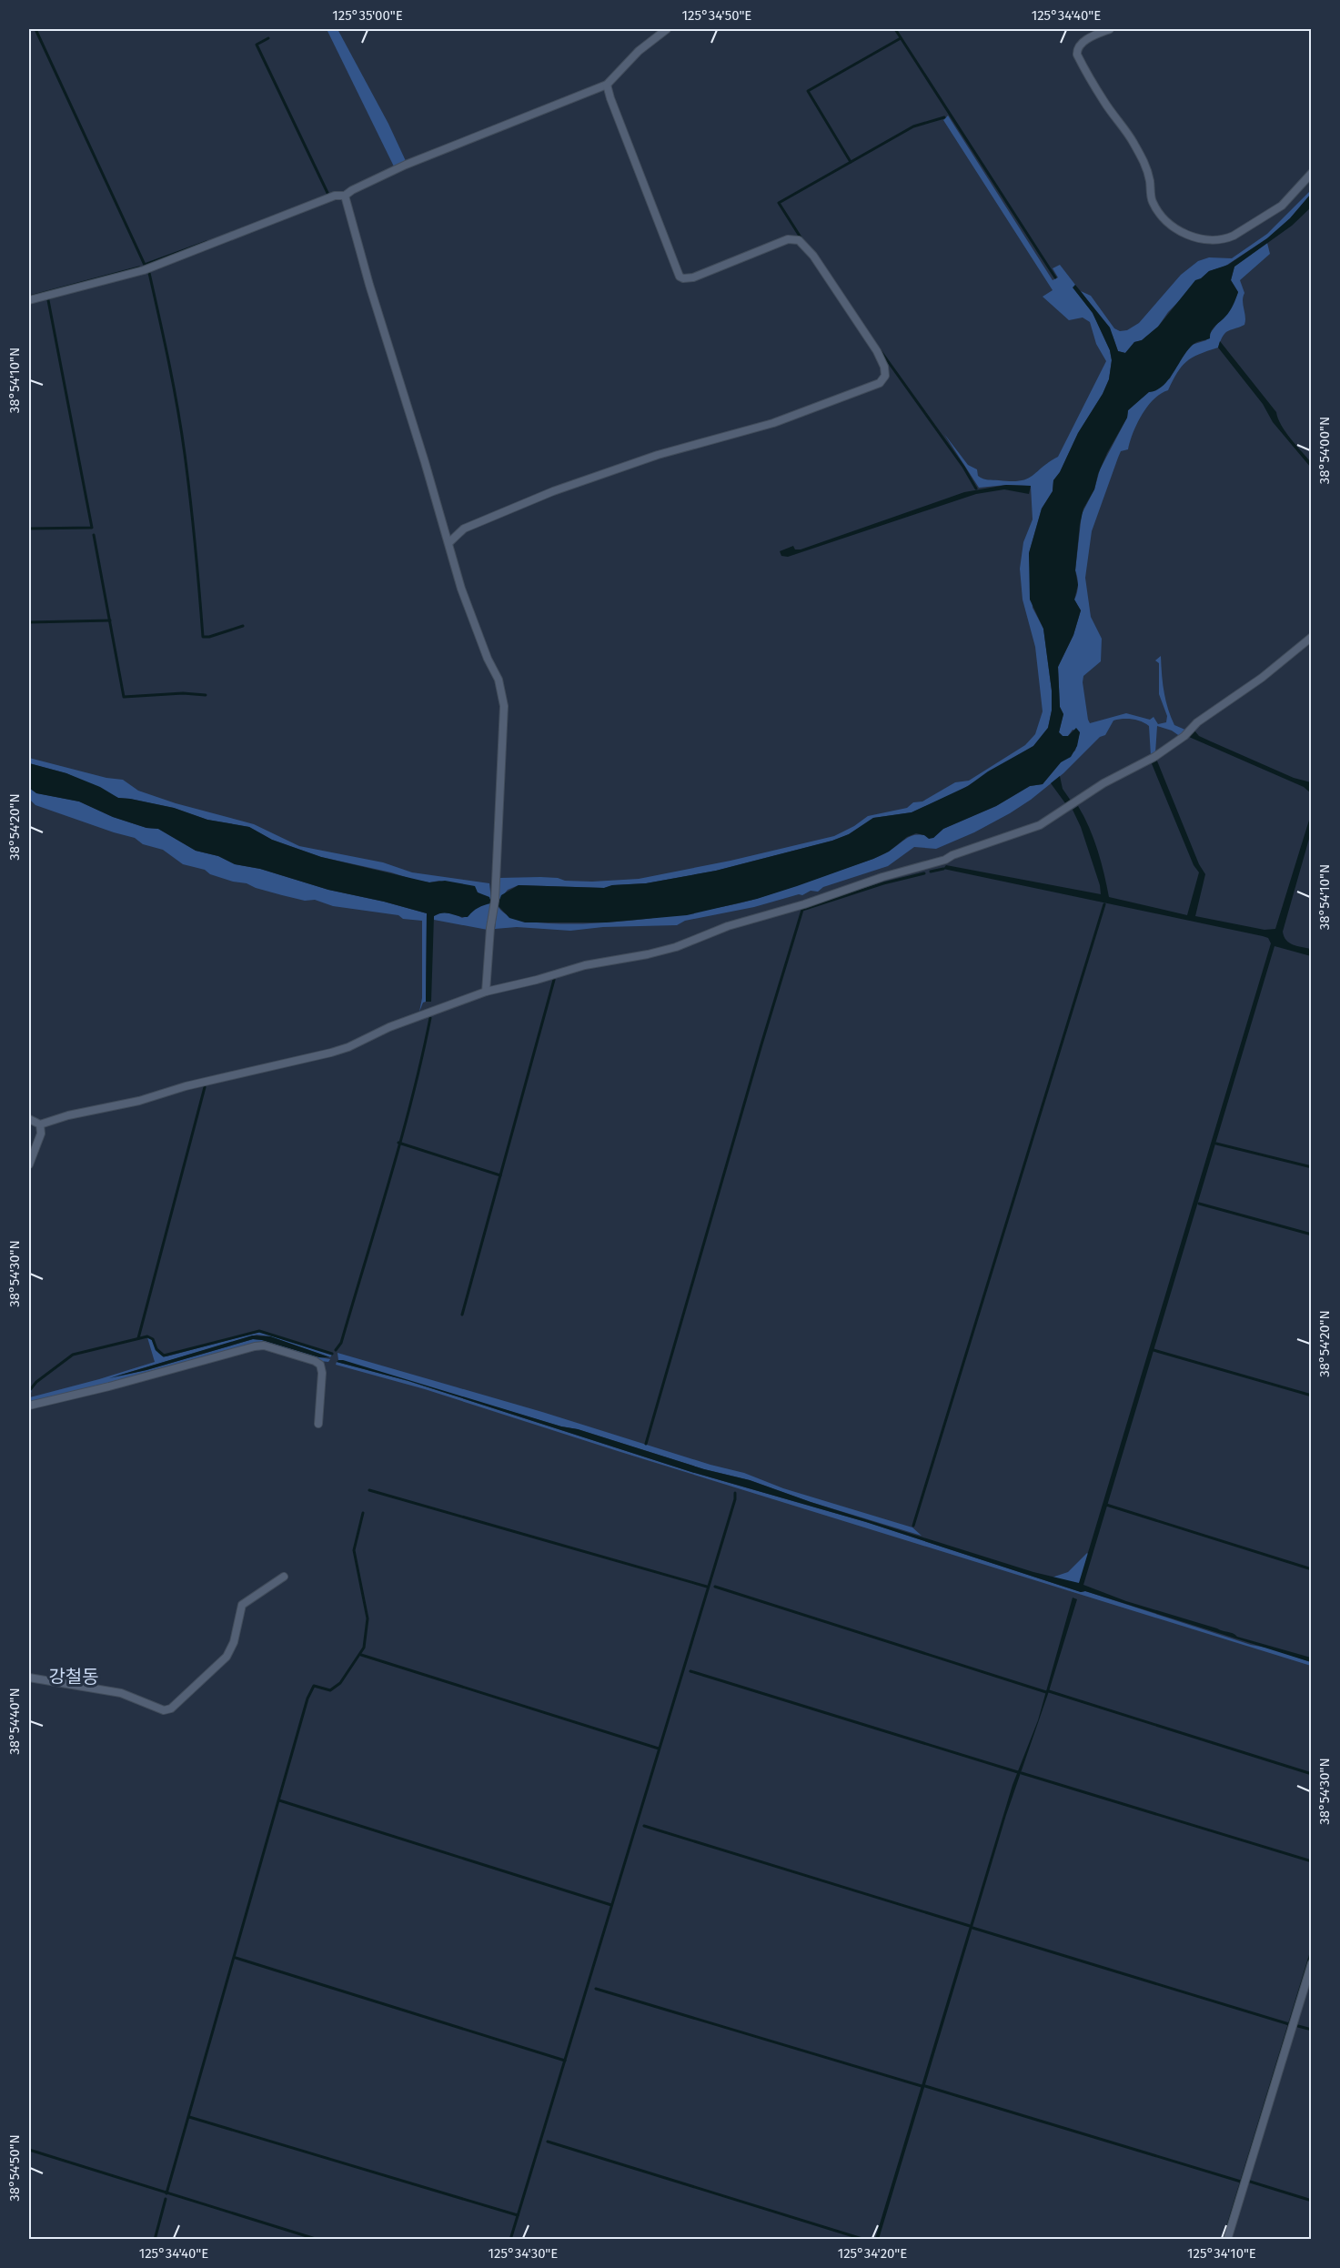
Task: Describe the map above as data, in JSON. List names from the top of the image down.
{
  "districts": ["강철동"],
  "coordinates": [
    "125°35'00\"E",
    "125°34'50\"E",
    "125°34'40\"E",
    "38°54'10\"N",
    "38°54'00\"N",
    "38°54'20\"N",
    "38°54'30\"N",
    "38°54'40\"N",
    "38°54'50\"N",
    "125°34'30\"E",
    "125°34'20\"E",
    "125°34'10\"E"
  ]
}
